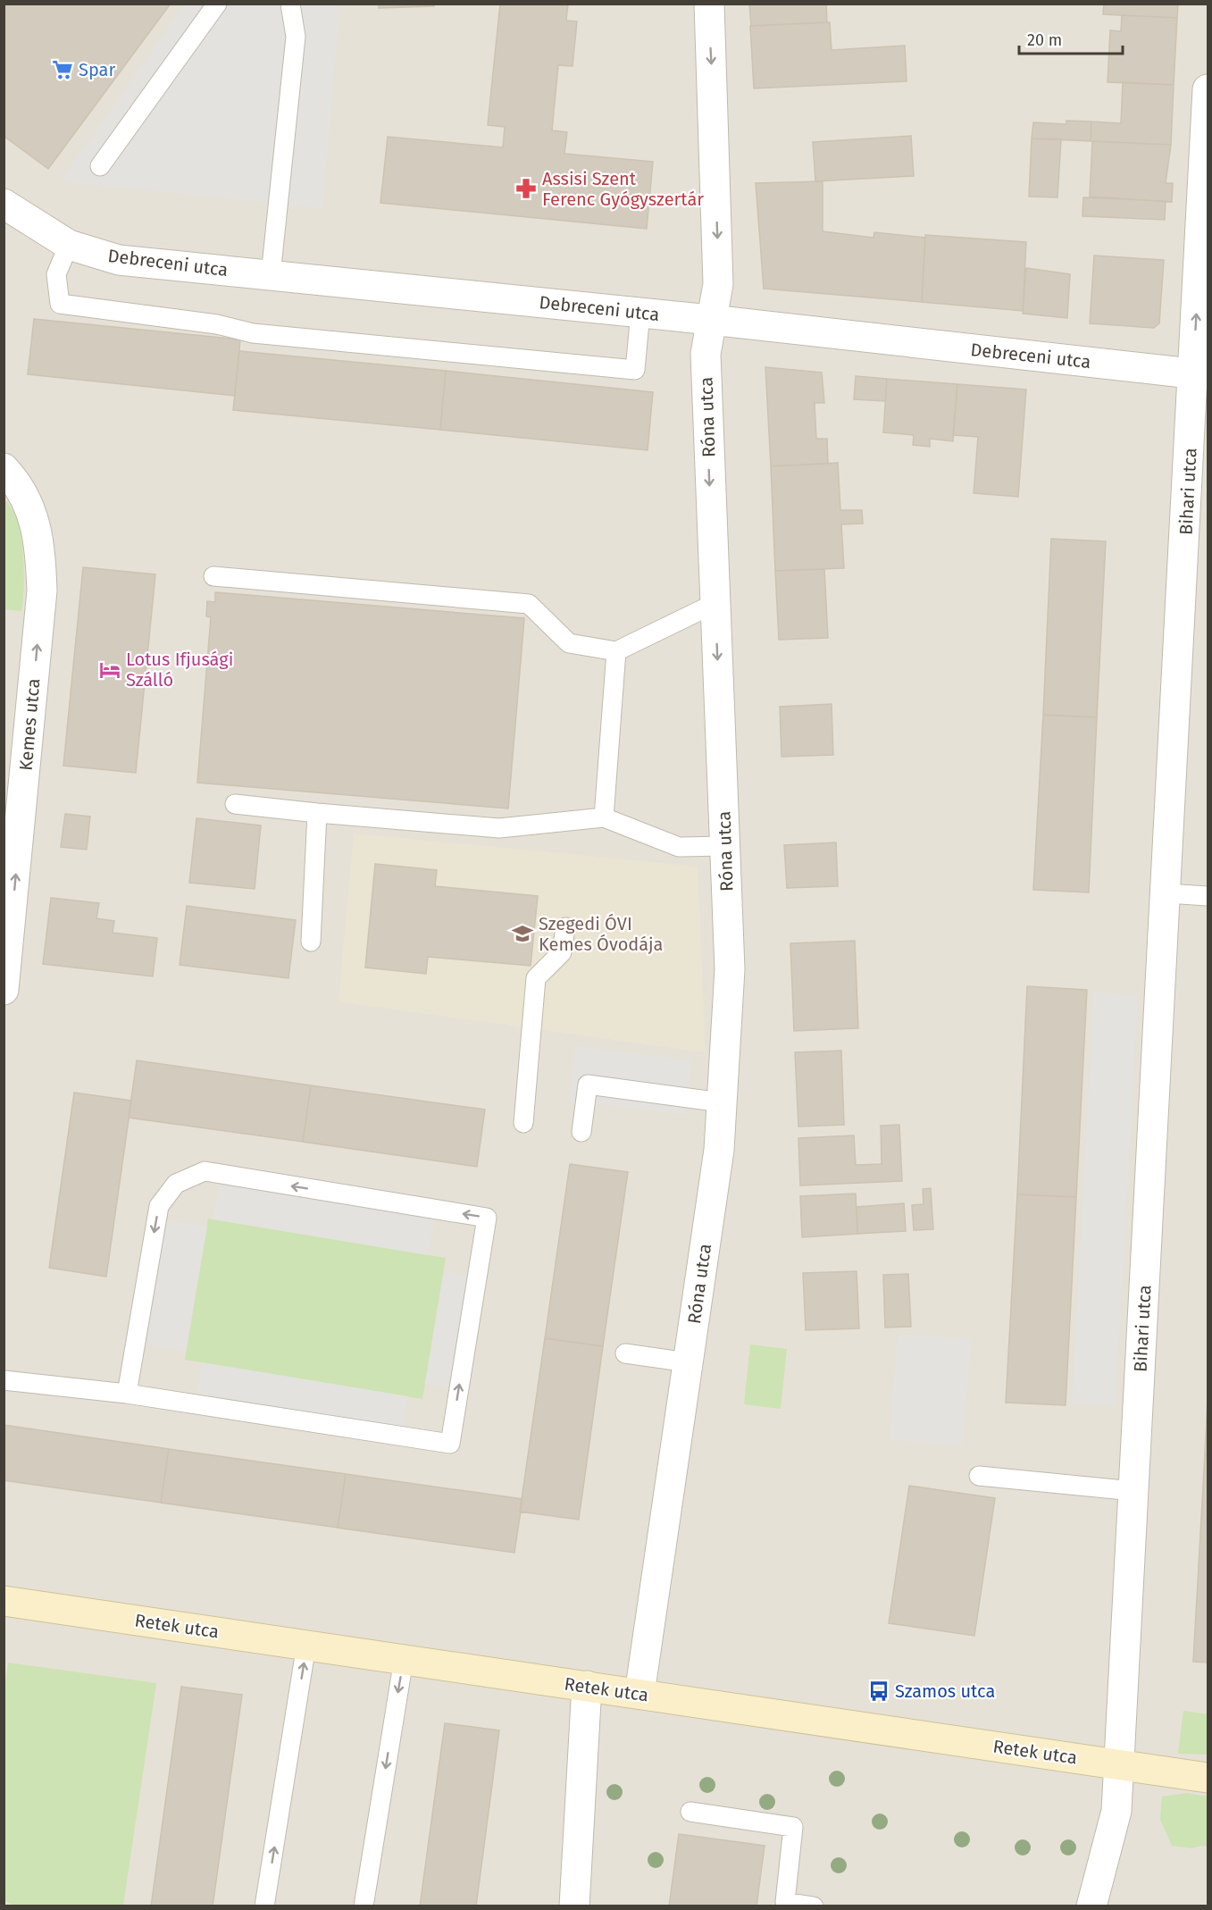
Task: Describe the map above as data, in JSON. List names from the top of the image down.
{
  "streets": {
    "street": [
      "Debreceni utca",
      "Róna utca",
      "Bihari utca",
      "Kemes utca",
      "Retek utca"
    ]
  },
  "crossings": [
    ["Debreceni utca", "Róna utca"],
    ["Debreceni utca", "Bihari utca"],
    ["Róna utca", "Retek utca"],
    ["Bihari utca", "Retek utca"]
  ],
  "one_way": ["Róna utca", "Kemes utca"],
  "places": {
    "supermarket": ["Spar"],
    "pharmacy": ["Assisi Szent Ferenc Gyógyszertár"],
    "hotel": ["Lotus Ifjusági Szálló"],
    "school or university": ["Szegedi ÓVI Kemes Óvodája"],
    "bus stop": ["Szamos utca"]
  },
  "scale_bar": "20 m"
}
